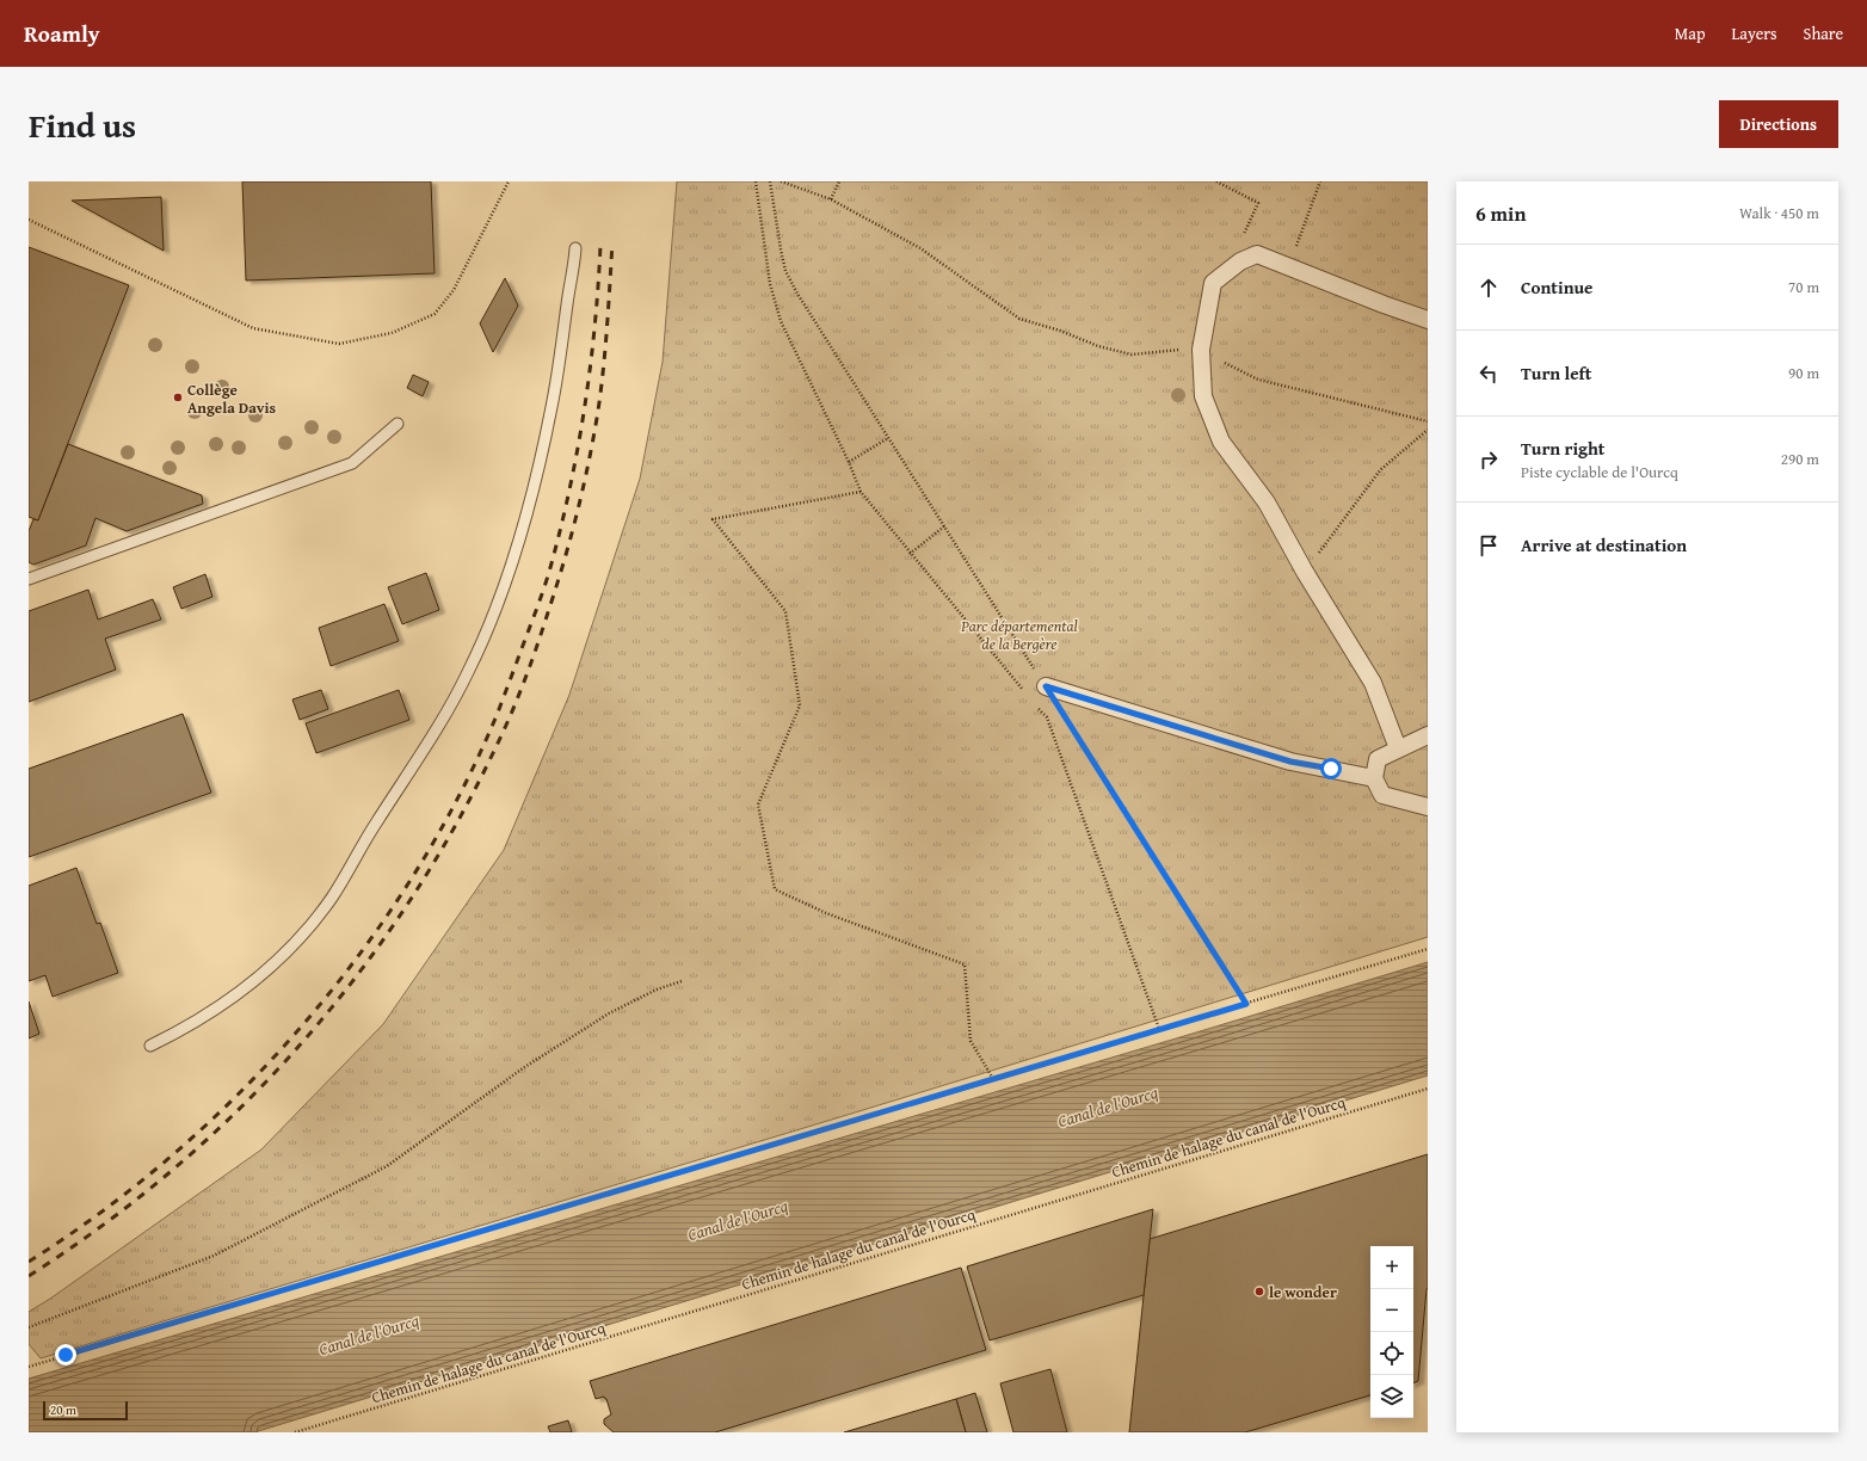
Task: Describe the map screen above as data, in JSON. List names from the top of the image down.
{
  "streets": {
    "path": ["Chemin de halage du canal de l'Ourcq"]
  },
  "water": ["Canal de l'Ourcq"],
  "parks": ["Parc départemental de la Bergère"],
  "places": ["Collège Angela Davis", "le wonder"],
  "scale_bar": "20 m",
  "page": {
    "header": "Roamly",
    "nav": ["Map", "Layers", "Share"],
    "title": "Find us",
    "buttons": "Directions",
    "heading": ["6 min", "Walk · 450 m"],
    "list": [
      ["Continue", "70 m"],
      ["Turn left", "90 m"],
      ["Turn right", "Piste cyclable de l'Ourcq", "290 m"],
      "Arrive at destination"
    ],
    "map_buttons": ["+", "−"],
    "scale": "20 m"
  }
}
